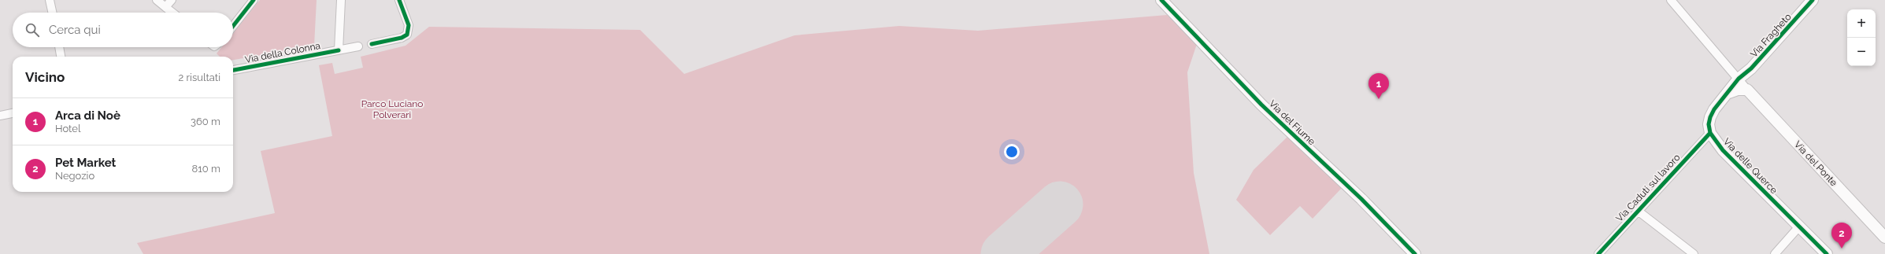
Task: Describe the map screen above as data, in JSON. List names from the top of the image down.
{
  "streets": {
    "street": [
      "Via Fragheto",
      "Via della Colonna",
      "Via del Fiume",
      "Via del Ponte",
      "Via delle Querce",
      "Via Caduti sul lavoro"
    ]
  },
  "crossings": [
    ["Via Fragheto", "Via del Ponte"],
    ["Via delle Querce", "Via Caduti sul lavoro"]
  ],
  "parks": ["Parco Luciano Polverari"],
  "page": {
    "map_buttons": ["+", "−"],
    "search": "Cerca qui",
    "heading": ["Vicino", "2 risultati"],
    "pins": ["1", "2"],
    "list": [
      {
        "mark": "1",
        "name": "Arca di Noè",
        "note": "Hotel",
        "value": "360 m"
      },
      {
        "mark": "2",
        "name": "Pet Market",
        "note": "Negozio",
        "value": "810 m"
      }
    ]
  }
}
